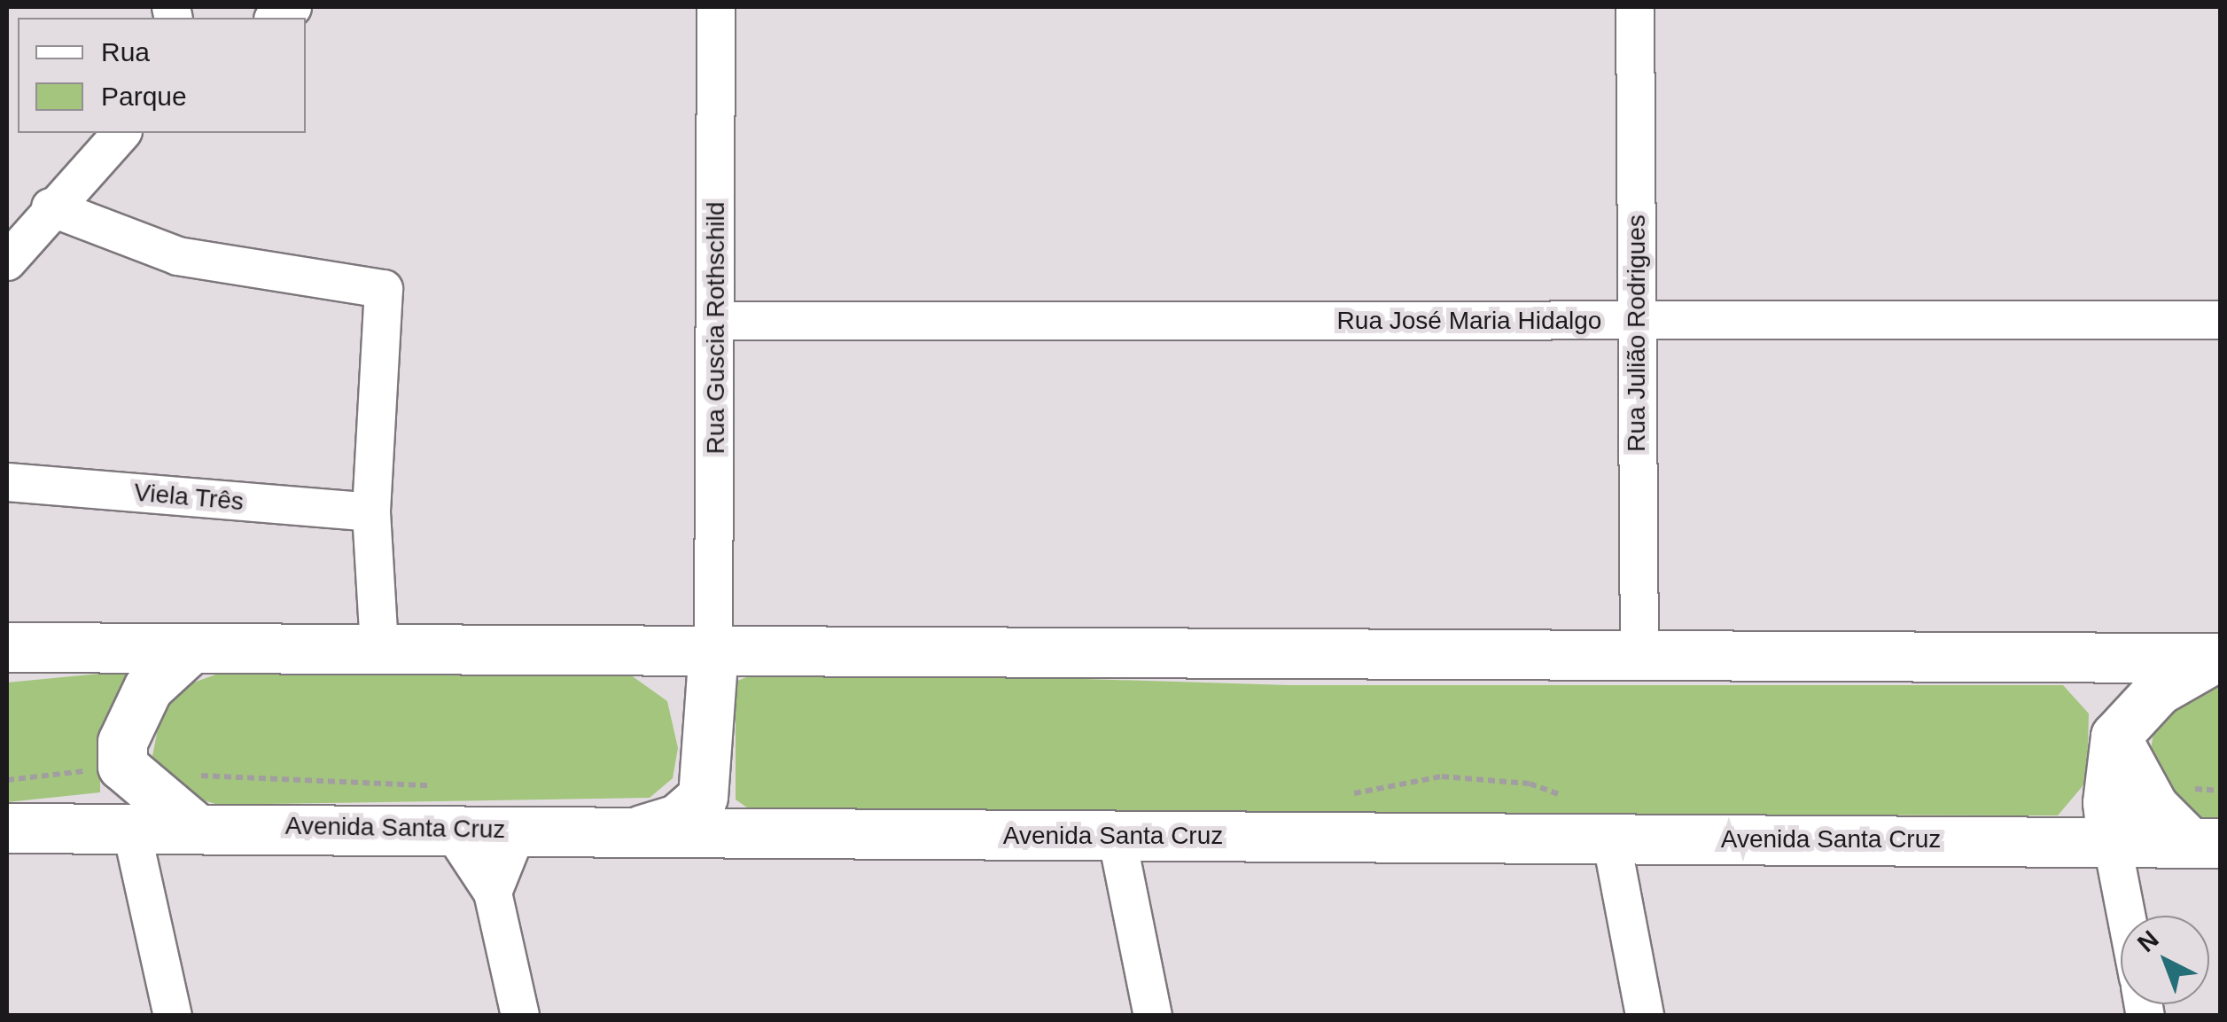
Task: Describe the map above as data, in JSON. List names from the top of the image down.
{
  "streets": {
    "main road": ["Avenida Santa Cruz"],
    "street": [
      "Rua José Maria Hidalgo",
      "Rua Guscia Rothschild",
      "Rua Julião Rodrigues",
      "Viela Três"
    ]
  },
  "crossings": [
    ["Rua José Maria Hidalgo", "Rua Guscia Rothschild"],
    ["Rua José Maria Hidalgo", "Rua Julião Rodrigues"]
  ],
  "legend": ["Rua", "Parque"],
  "north": "top left"
}
